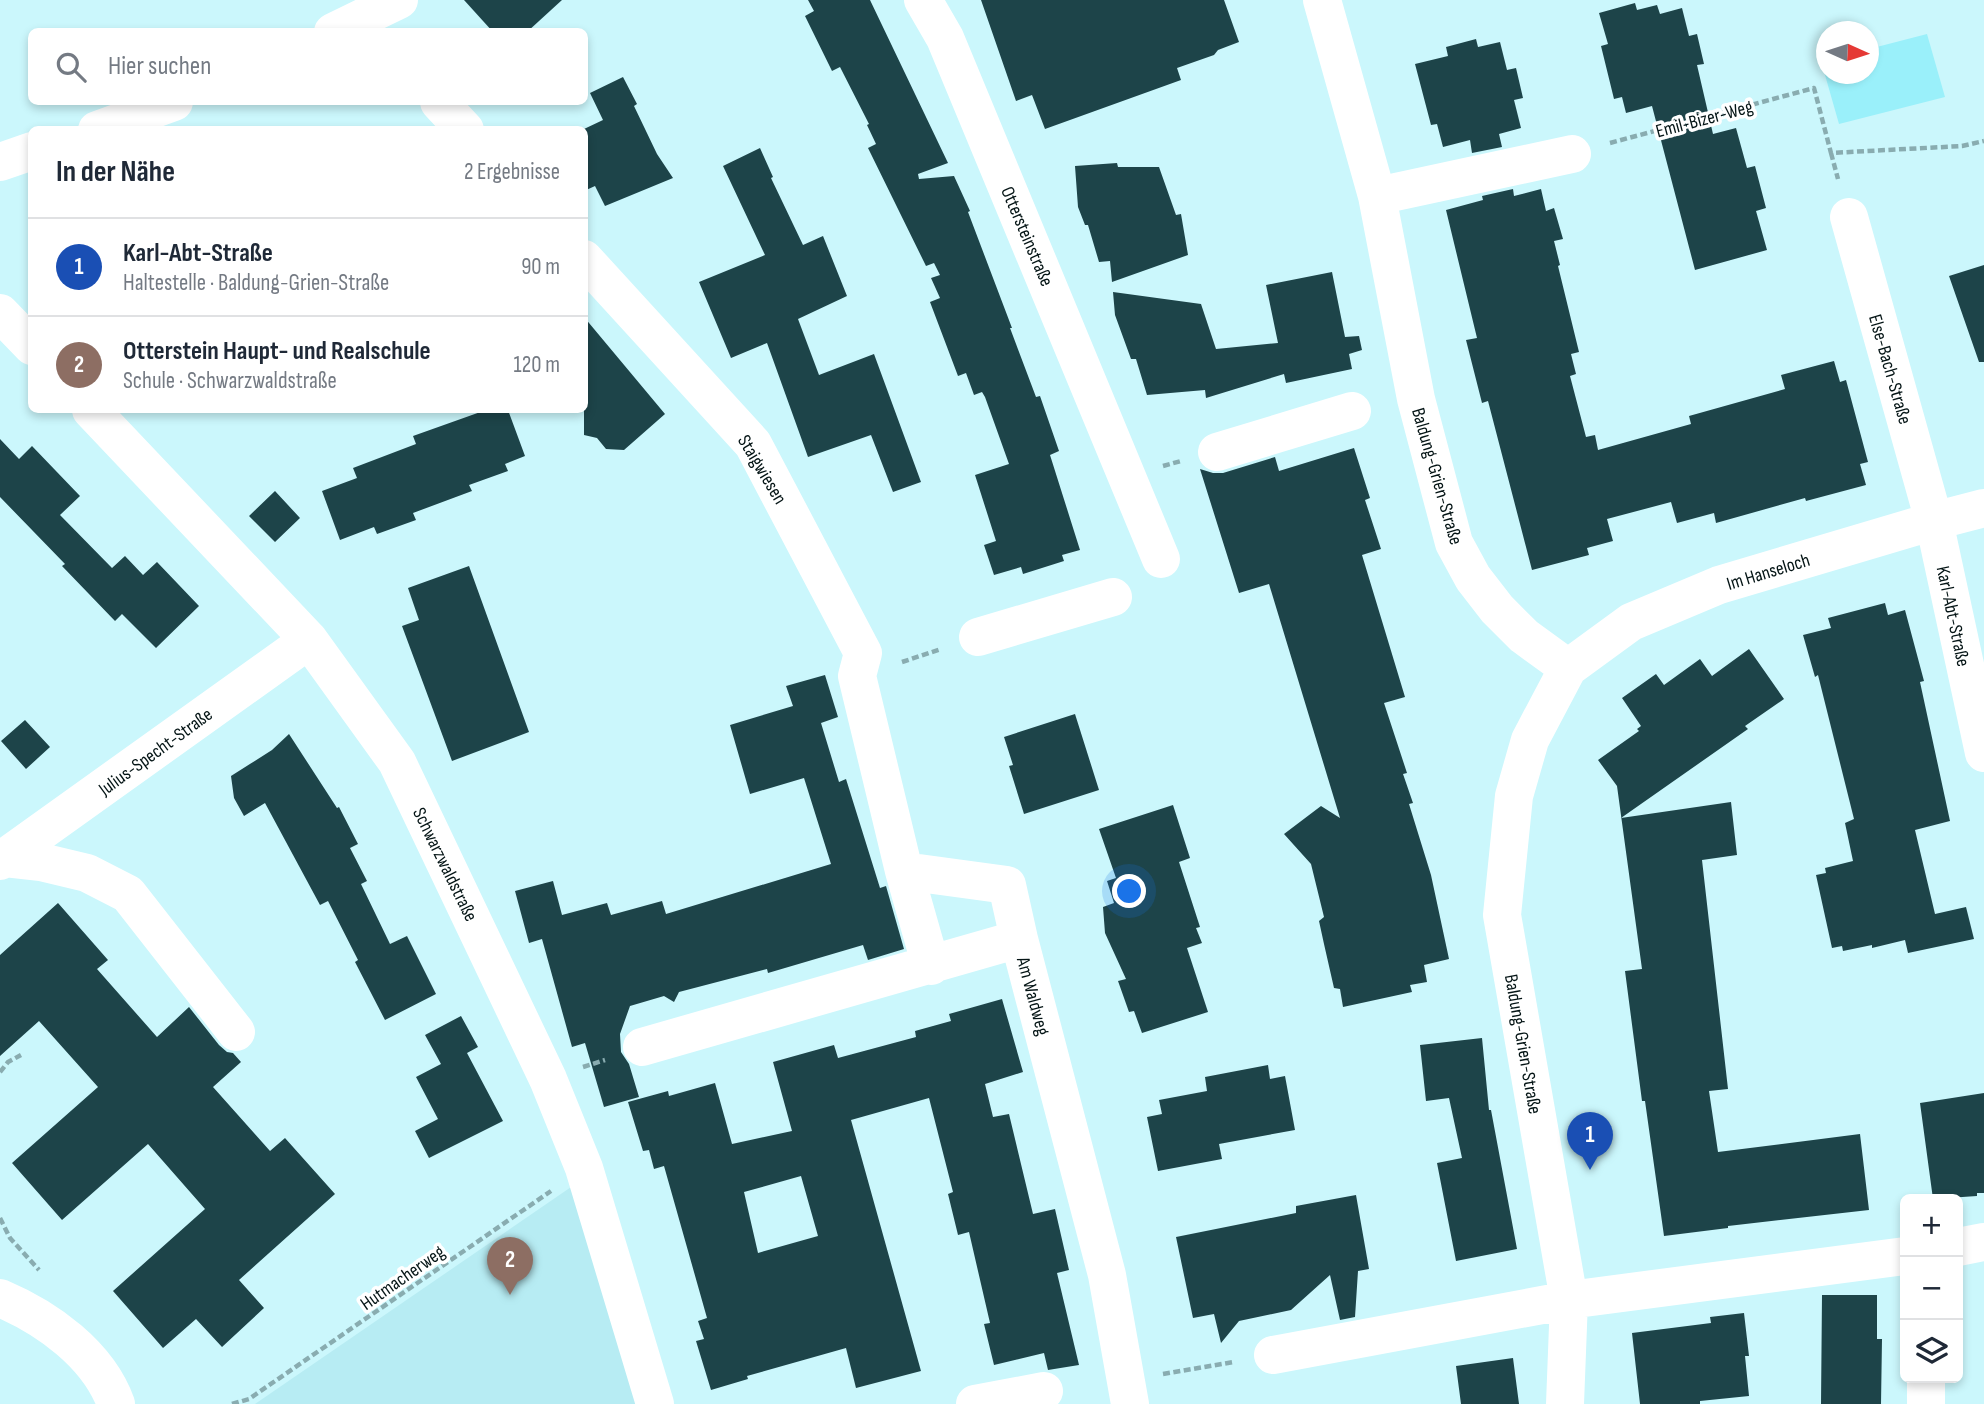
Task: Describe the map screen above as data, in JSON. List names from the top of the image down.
{
  "streets": {
    "street": [
      "Ottersteinstraße",
      "Else-Bach-Straße",
      "Staigwiesen",
      "Baldung-Grien-Straße",
      "Im Hanseloch",
      "Karl-Abt-Straße",
      "Julius-Specht-Straße",
      "Schwarzwaldstraße",
      "Am Waldweg"
    ],
    "path": ["Emil-Bizer-Weg", "Hutmacherweg"]
  },
  "crossings": [
    ["Else-Bach-Straße", "Im Hanseloch"],
    ["Else-Bach-Straße", "Karl-Abt-Straße"],
    ["Staigwiesen", "Am Waldweg"],
    ["Baldung-Grien-Straße", "Im Hanseloch"],
    ["Im Hanseloch", "Karl-Abt-Straße"],
    ["Julius-Specht-Straße", "Schwarzwaldstraße"],
    ["Schwarzwaldstraße", "Hutmacherweg"]
  ],
  "north": "right",
  "page": {
    "search": "Hier suchen",
    "heading": ["In der Nähe", "2 Ergebnisse"],
    "list": [
      {
        "mark": "1",
        "name": "Karl-Abt-Straße",
        "note": "Haltestelle · Baldung-Grien-Straße",
        "value": "90 m"
      },
      {
        "mark": "2",
        "name": "Otterstein Haupt- und Realschule",
        "note": "Schule · Schwarzwaldstraße",
        "value": "120 m"
      }
    ],
    "pins": ["1", "2"],
    "map_buttons": ["+", "−"]
  }
}
